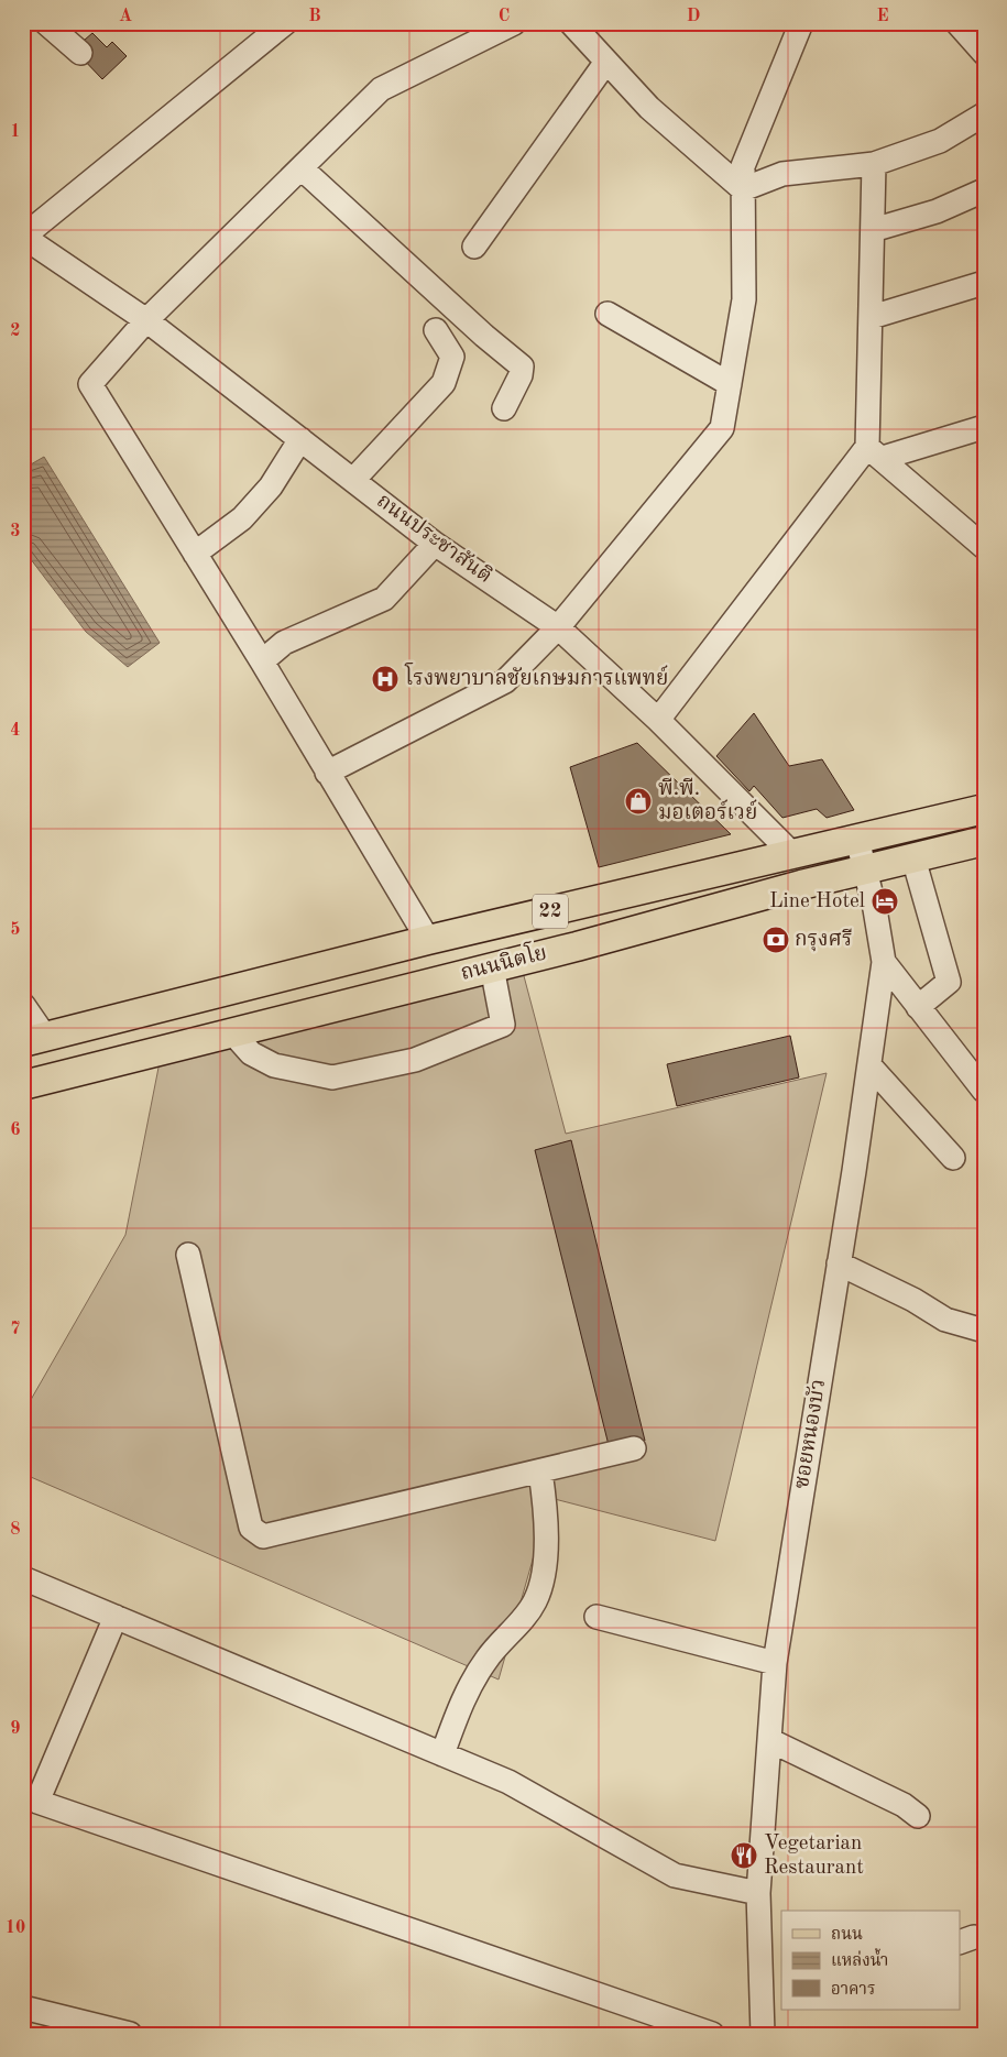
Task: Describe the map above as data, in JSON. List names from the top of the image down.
{
  "streets": {
    "main road": ["ถนนประชาสันติ", "22", "ถนนนิตโย"],
    "street": ["ซอยหนองบัว"]
  },
  "crossings": [
    ["ถนนประชาสันติ", "ถนนนิตโย"],
    ["ถนนนิตโย", "ซอยหนองบัว"]
  ],
  "places": {
    "hospital": ["โรงพยาบาลชัยเกษมการแพทย์"],
    "shop": ["พี.พี. มอเตอร์เวย์"],
    "hotel": ["Line Hotel"],
    "bank": ["กรุงศรี"],
    "restaurant": ["Vegetarian Restaurant"]
  },
  "legend": ["ถนน", "แหล่งน้ำ", "อาคาร"],
  "grid": {
    "columns": [
      "A",
      "B",
      "C",
      "D",
      "E"
    ],
    "rows": [
      "1",
      "2",
      "3",
      "4",
      "5",
      "6",
      "7",
      "8",
      "9",
      "10"
    ]
  }
}
